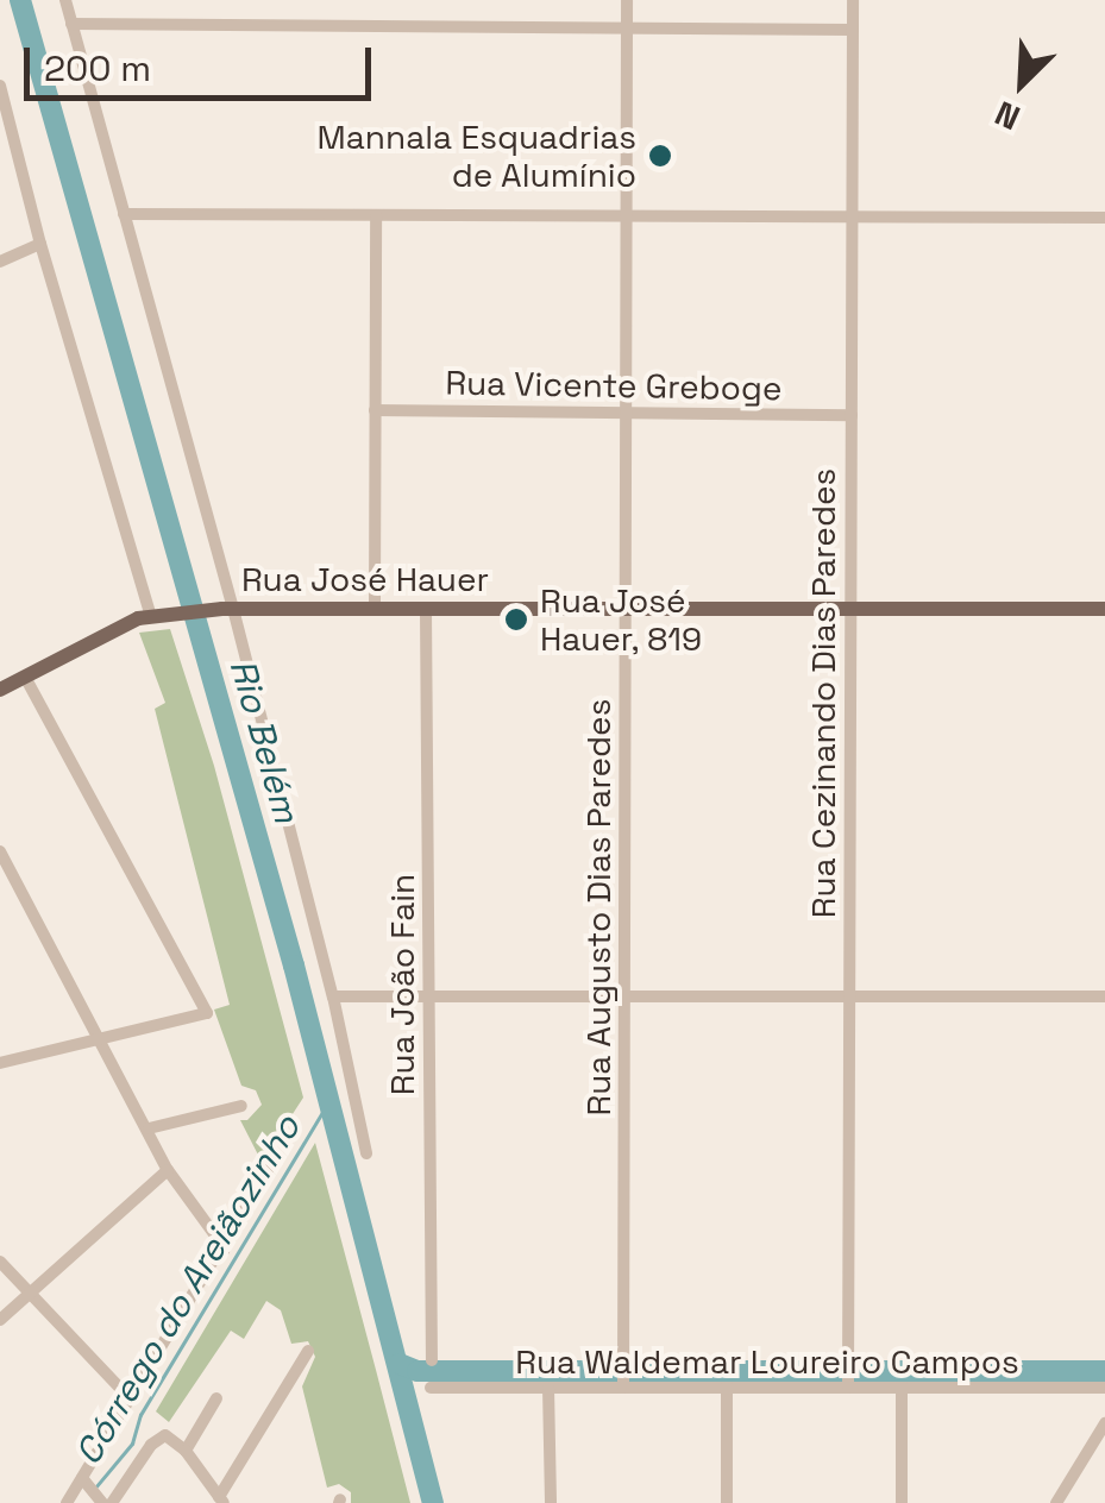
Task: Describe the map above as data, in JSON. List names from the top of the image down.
{
  "streets": {
    "main road": ["Rua José Hauer"],
    "street": [
      "Rua Vicente Greboge",
      "Rua Cezinando Dias Paredes",
      "Rua Augusto Dias Paredes",
      "Rua João Fain",
      "Rua Waldemar Loureiro Campos"
    ]
  },
  "crossings": [
    ["Rua Vicente Greboge", "Rua Cezinando Dias Paredes"],
    ["Rua Vicente Greboge", "Rua Augusto Dias Paredes"],
    ["Rua José Hauer", "Rua Cezinando Dias Paredes"],
    ["Rua José Hauer", "Rua Augusto Dias Paredes"],
    ["Rua José Hauer", "Rua João Fain"],
    ["Rua Cezinando Dias Paredes", "Rua Waldemar Loureiro Campos"],
    ["Rua Augusto Dias Paredes", "Rua Waldemar Loureiro Campos"]
  ],
  "water": ["Rio Belém", "Córrego do Areiãozinho"],
  "places": ["Mannala Esquadrias de Alumínio", "Rua José Hauer, 819"],
  "scale_bar": "200 m",
  "north": "bottom left"
}
